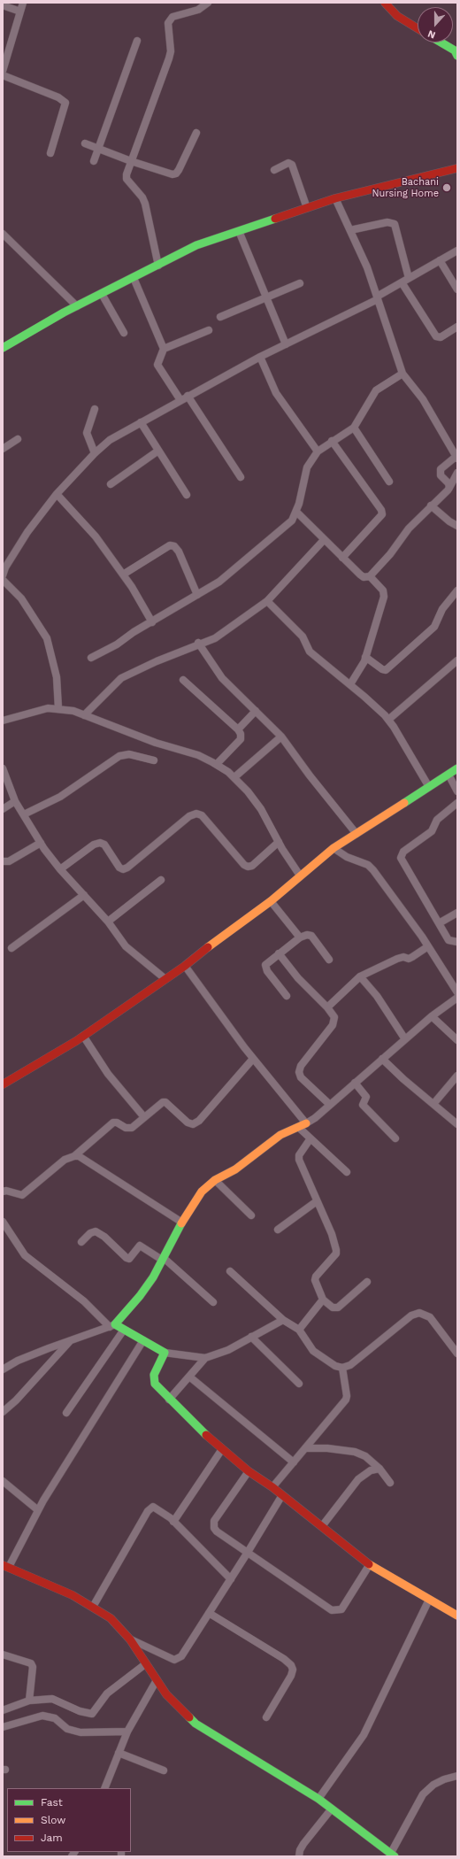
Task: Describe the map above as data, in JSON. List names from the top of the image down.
{
  "places": ["Bachani Nursing Home"],
  "legend": ["Fast", "Slow", "Jam"],
  "north": "bottom"
}
